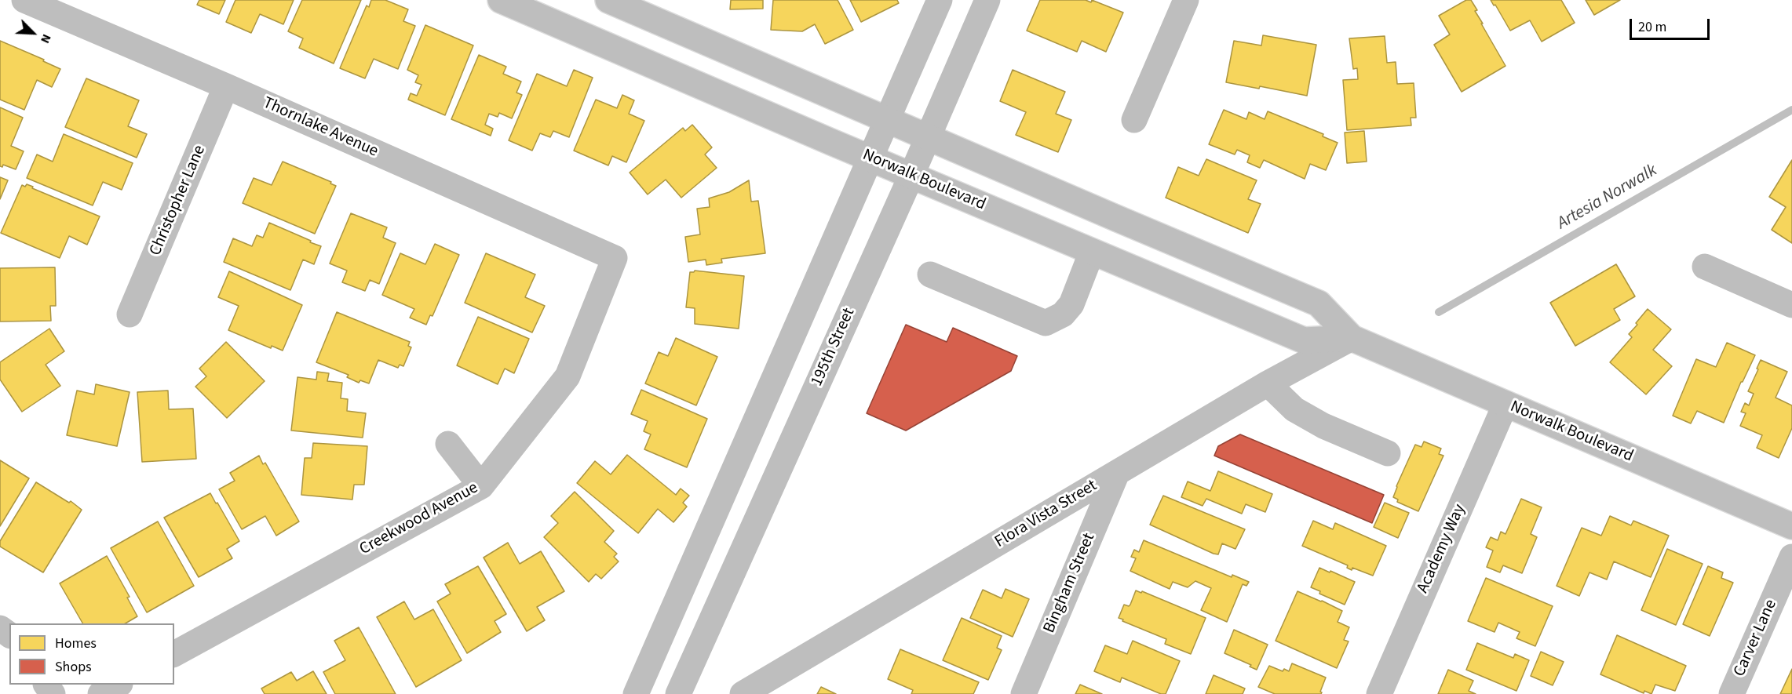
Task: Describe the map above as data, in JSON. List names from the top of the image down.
{
  "streets": {
    "street": [
      "Thornlake Avenue",
      "Norwalk Boulevard",
      "Christopher Lane",
      "195th Street",
      "Flora Vista Street",
      "Creekwood Avenue",
      "Academy Way",
      "Bingham Street",
      "Carver Lane"
    ]
  },
  "crossings": [
    ["Thornlake Avenue", "Christopher Lane"],
    ["Thornlake Avenue", "Creekwood Avenue"],
    ["Norwalk Boulevard", "195th Street"],
    ["Norwalk Boulevard", "Flora Vista Street"],
    ["Norwalk Boulevard", "Academy Way"],
    ["Flora Vista Street", "Bingham Street"]
  ],
  "water": ["Artesia Norwalk"],
  "legend": ["Homes", "Shops"],
  "scale_bar": "20 m",
  "north": "bottom right"
}
